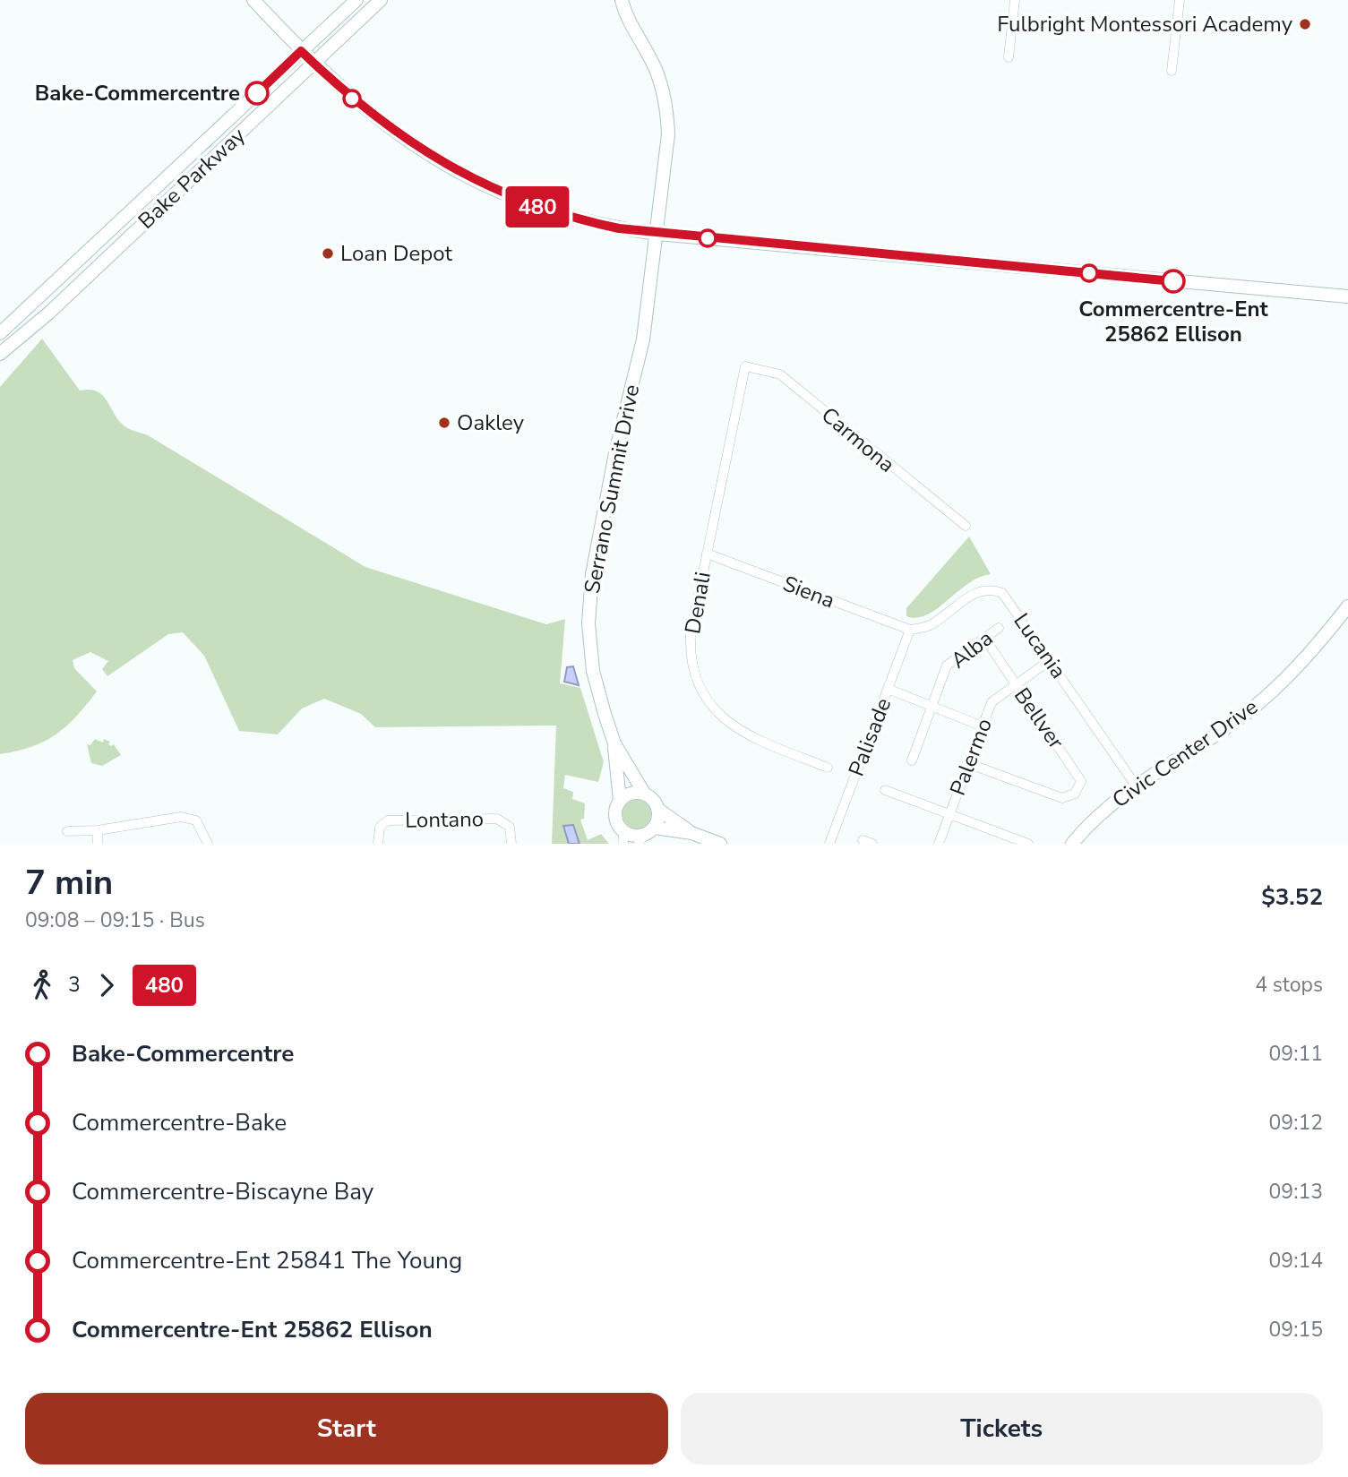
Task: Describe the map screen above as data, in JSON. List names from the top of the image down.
{
  "streets": {
    "street": [
      "Bake Parkway",
      "Carmona",
      "Serrano Summit Drive",
      "Siena",
      "Denali",
      "Lucania",
      "Alba",
      "Bellver",
      "Palisade",
      "Civic Center Drive",
      "Palermo",
      "Lontano"
    ]
  },
  "crossings": [
    ["Carmona", "Denali"],
    ["Siena", "Denali"],
    ["Siena", "Lucania"],
    ["Siena", "Palisade"],
    ["Lucania", "Palisade"],
    ["Lucania", "Civic Center Drive"],
    ["Lucania", "Palermo"],
    ["Alba", "Bellver"],
    ["Bellver", "Palermo"]
  ],
  "places": [
    "Fulbright Montessori Academy",
    "Bake-Commercentre",
    "Loan Depot",
    "Commercentre-Ent 25862 Ellison",
    "Oakley"
  ],
  "lines": ["bus line 480"],
  "page": {
    "on_map": "480",
    "heading": ["7 min", "09:08 – 09:15 · Bus", "$3.52"],
    "legs": ["3", "480", "4 stops"],
    "list": [
      {
        "name": "Bake-Commercentre",
        "value": "09:11"
      },
      {
        "name": "Commercentre-Bake",
        "value": "09:12"
      },
      {
        "name": "Commercentre-Biscayne Bay",
        "value": "09:13"
      },
      {
        "name": "Commercentre-Ent 25841 The Young",
        "value": "09:14"
      },
      {
        "name": "Commercentre-Ent 25862 Ellison",
        "value": "09:15"
      }
    ],
    "buttons": ["Start", "Tickets"]
  }
}
